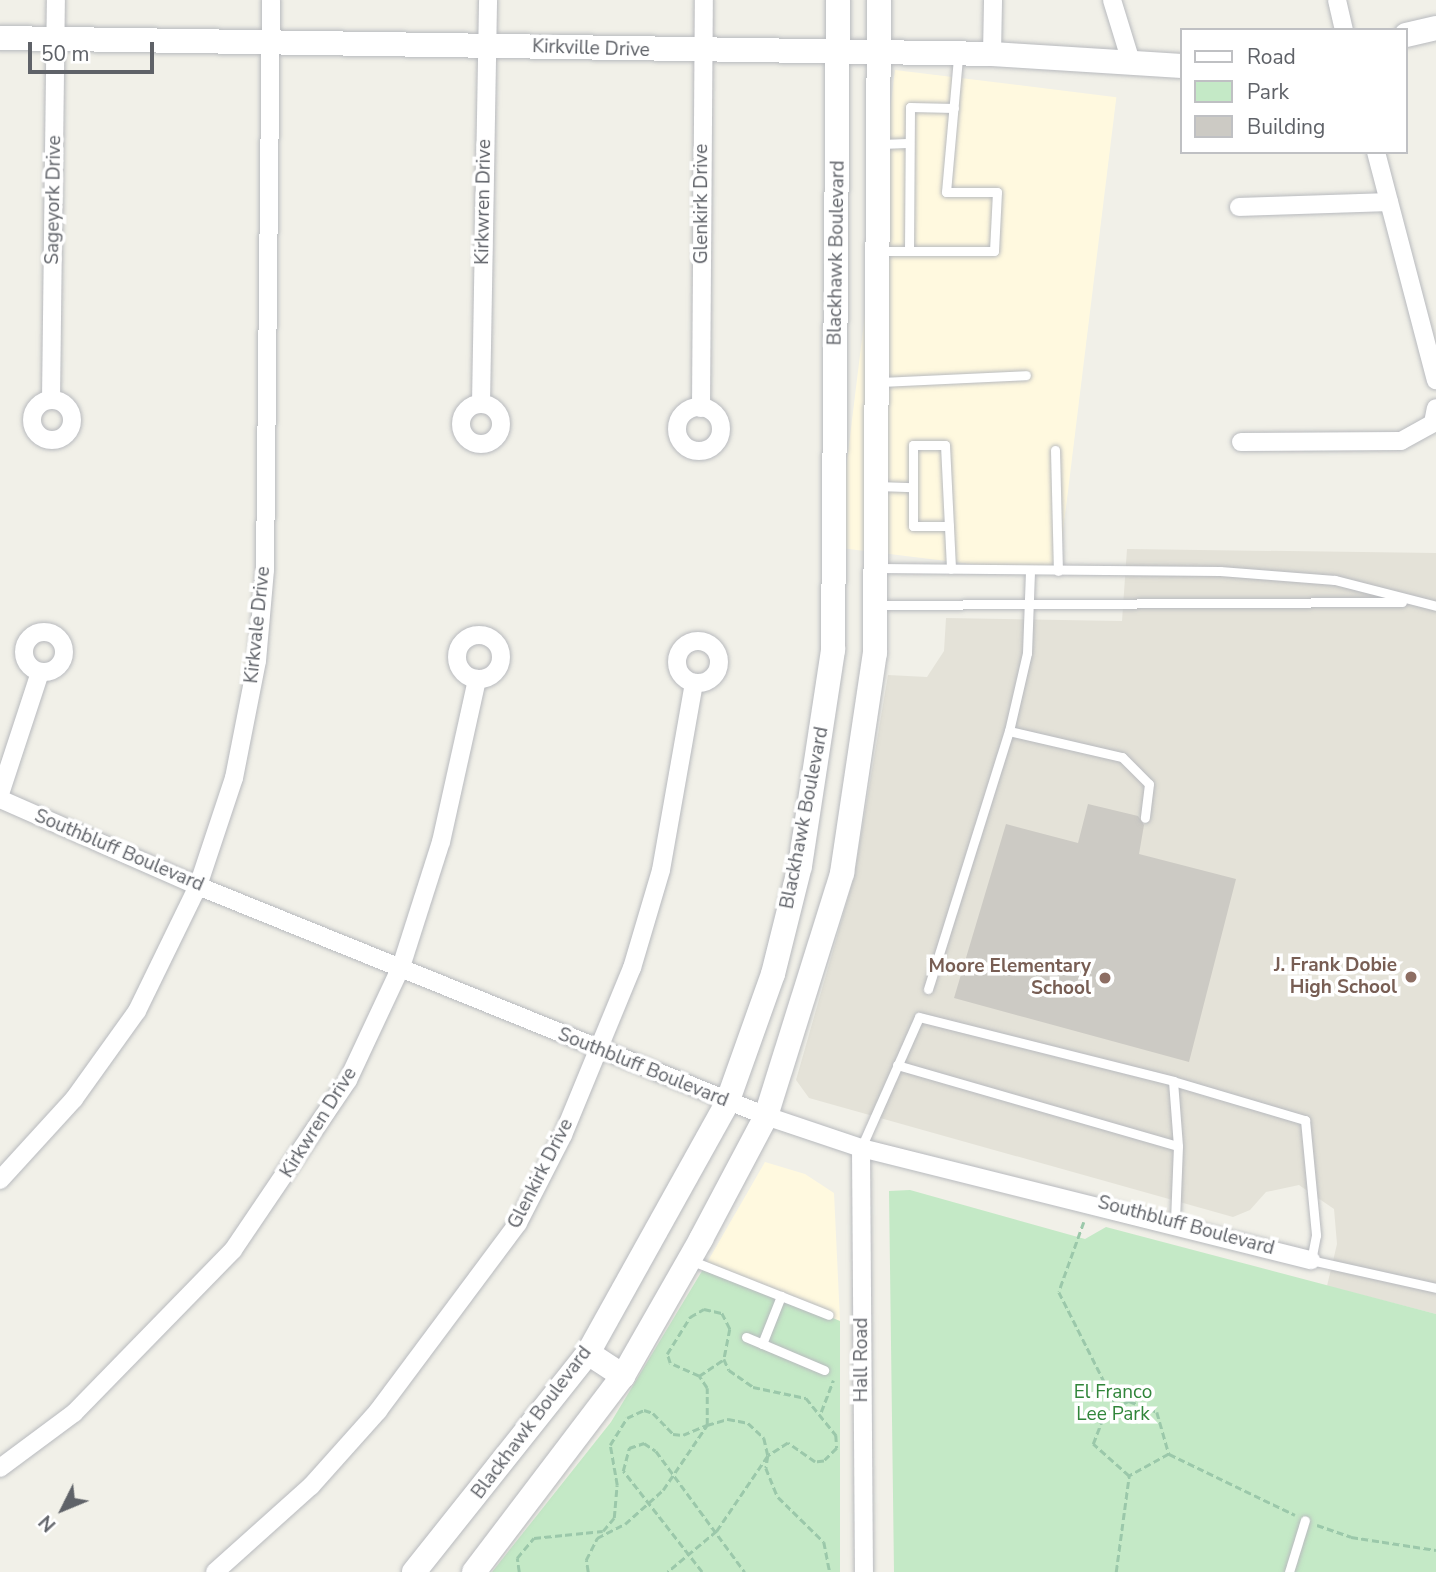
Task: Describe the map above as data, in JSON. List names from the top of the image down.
{
  "streets": {
    "main road": ["Kirkville Drive", "Blackhawk Boulevard"],
    "street": [
      "Sageyork Drive",
      "Kirkwren Drive",
      "Glenkirk Drive",
      "Kirkvale Drive",
      "Southbluff Boulevard",
      "Hall Road"
    ]
  },
  "crossings": [
    ["Kirkville Drive", "Sageyork Drive"],
    ["Kirkville Drive", "Kirkwren Drive"],
    ["Kirkville Drive", "Glenkirk Drive"],
    ["Kirkville Drive", "Blackhawk Boulevard"],
    ["Kirkville Drive", "Kirkvale Drive"],
    ["Kirkwren Drive", "Southbluff Boulevard"],
    ["Glenkirk Drive", "Southbluff Boulevard"],
    ["Blackhawk Boulevard", "Southbluff Boulevard"],
    ["Kirkvale Drive", "Southbluff Boulevard"],
    ["Southbluff Boulevard", "Hall Road"]
  ],
  "parks": ["El Franco Lee Park"],
  "places": ["J. Frank Dobie High School", "Moore Elementary School"],
  "legend": ["Road", "Park", "Building"],
  "scale_bar": "50 m",
  "north": "bottom left"
}
